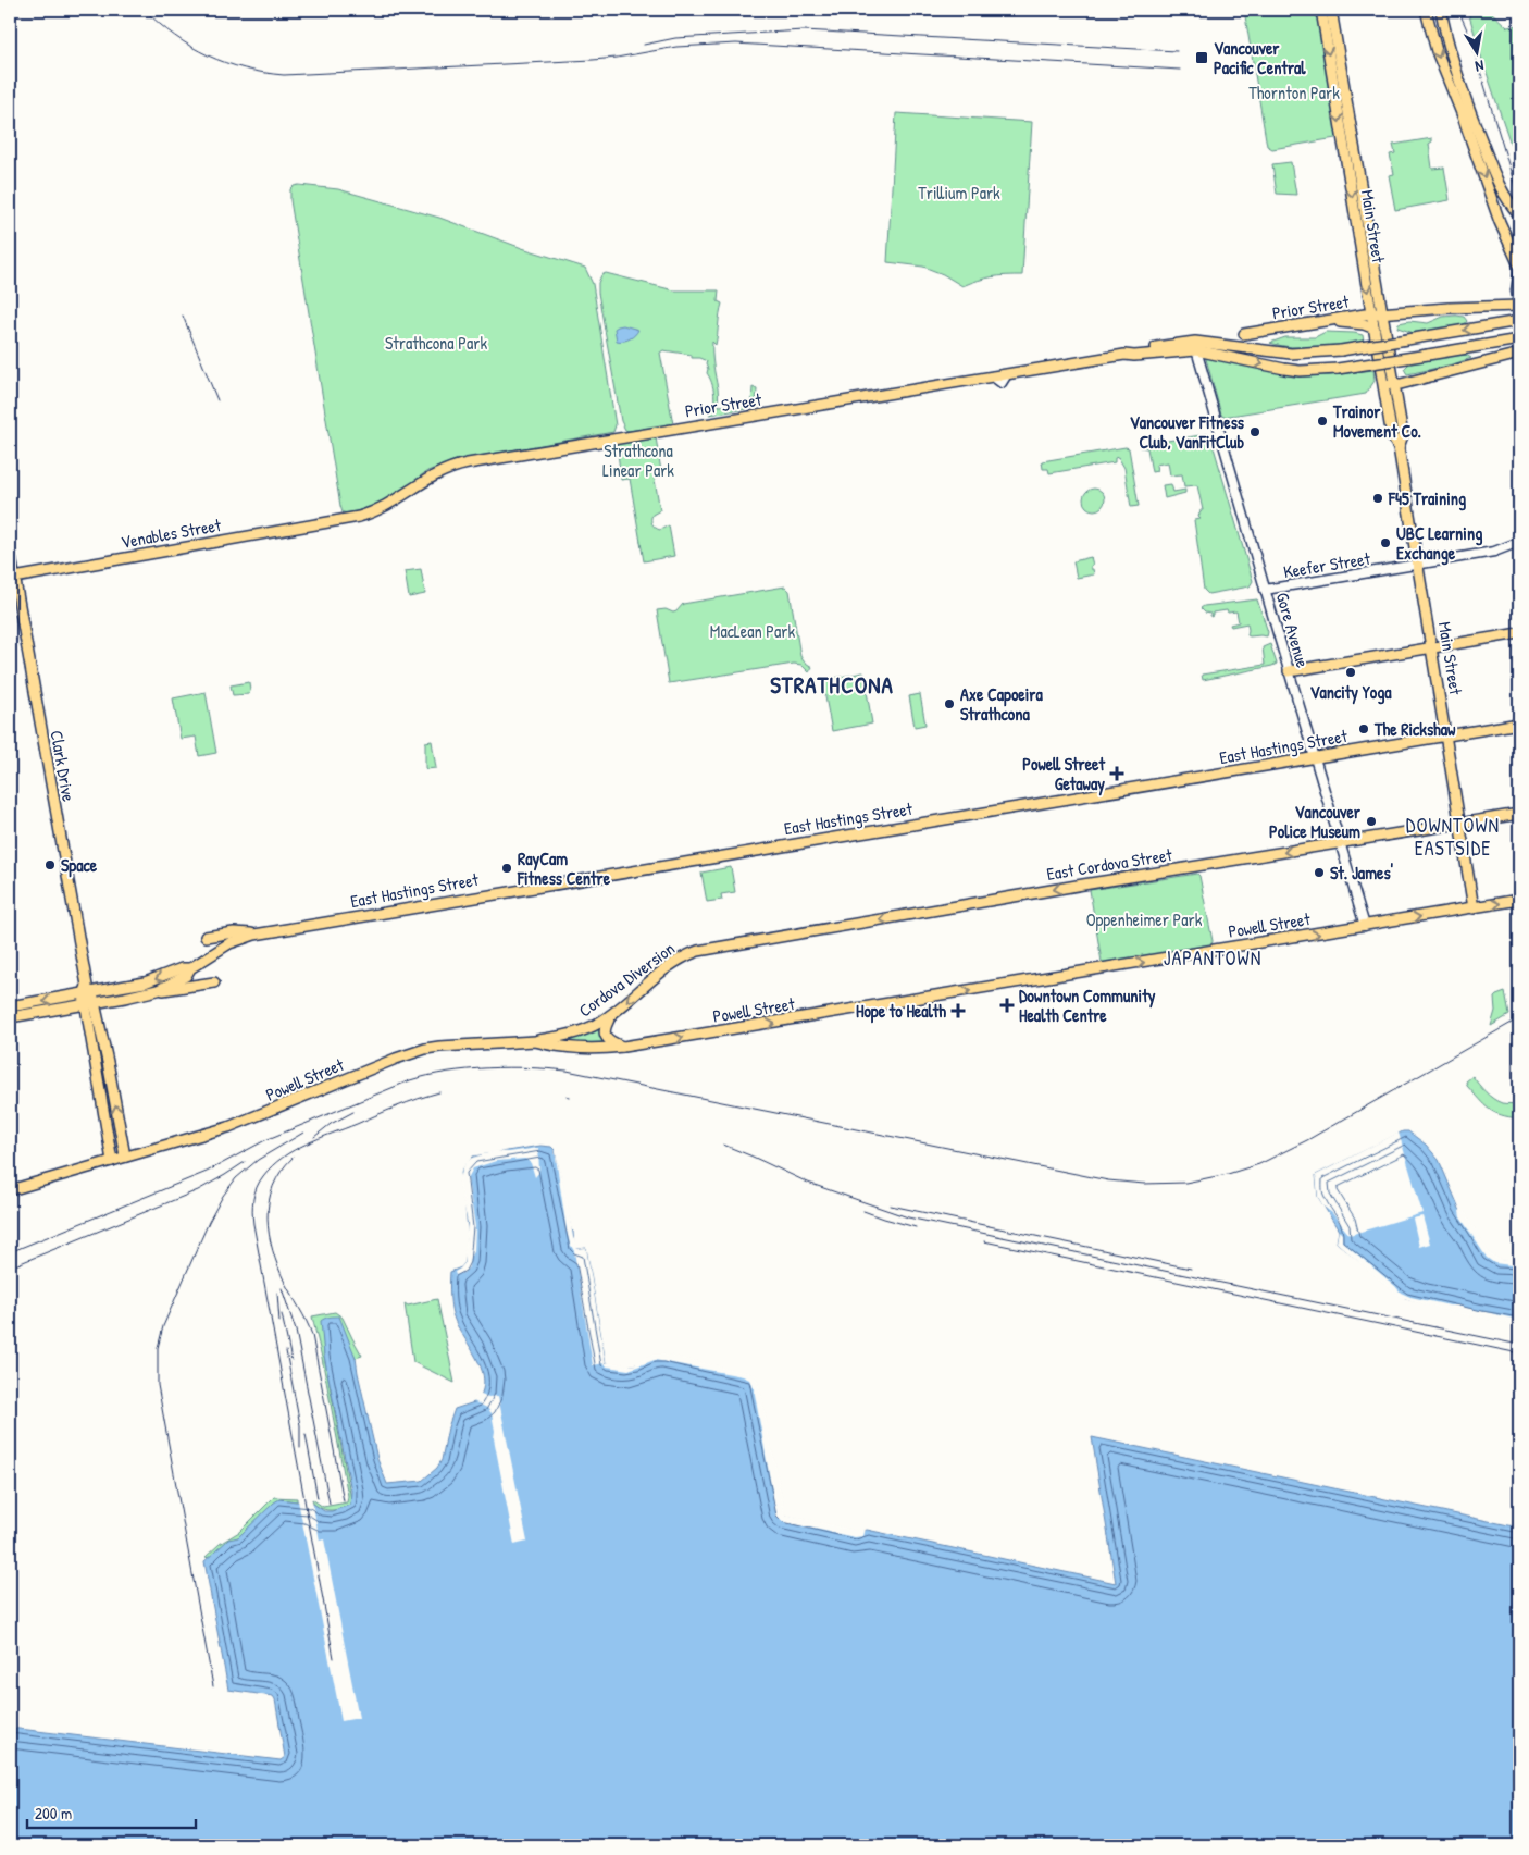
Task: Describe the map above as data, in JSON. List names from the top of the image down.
{
  "streets": {
    "main road": [
      "Main Street",
      "Prior Street",
      "Venables Street",
      "East Hastings Street",
      "Clark Drive",
      "East Cordova Street",
      "Powell Street",
      "Cordova Diversion"
    ],
    "street": ["Keefer Street", "Gore Avenue"]
  },
  "crossings": [
    ["Main Street", "Prior Street"],
    ["Main Street", "Keefer Street"],
    ["Main Street", "East Hastings Street"],
    ["Main Street", "East Cordova Street"],
    ["Main Street", "Powell Street"],
    ["Prior Street", "Venables Street"],
    ["Prior Street", "Gore Avenue"],
    ["Venables Street", "Clark Drive"],
    ["Keefer Street", "Gore Avenue"],
    ["Gore Avenue", "East Hastings Street"],
    ["Gore Avenue", "East Cordova Street"],
    ["Gore Avenue", "Powell Street"],
    ["East Hastings Street", "Clark Drive"],
    ["Clark Drive", "Powell Street"],
    ["East Cordova Street", "Cordova Diversion"],
    ["Powell Street", "Cordova Diversion"]
  ],
  "one_way": ["East Cordova Street", "Powell Street", "Cordova Diversion"],
  "districts": ["STRATHCONA", "DOWNTOWN EASTSIDE", "JAPANTOWN"],
  "parks": [
    "Thornton Park",
    "Trillium Park",
    "Strathcona Park",
    "Strathcona Linear Park",
    "MacLean Park",
    "Oppenheimer Park"
  ],
  "places": {
    "transit": ["Vancouver Pacific Central"],
    "other": [
      "Trainor Movement Co.",
      "Vancouver Fitness Club, VanFitClub",
      "F45 Training",
      "UBC Learning Exchange",
      "Vancity Yoga",
      "Axe Capoeira Strathcona",
      "The Rickshaw",
      "Vancouver Police Museum",
      "Space",
      "RayCam Fitness Centre",
      "St. James'"
    ],
    "health": ["Powell Street Getaway", "Downtown Community Health Centre", "Hope to Health"]
  },
  "scale_bar": "200 m",
  "north": "bottom"
}
